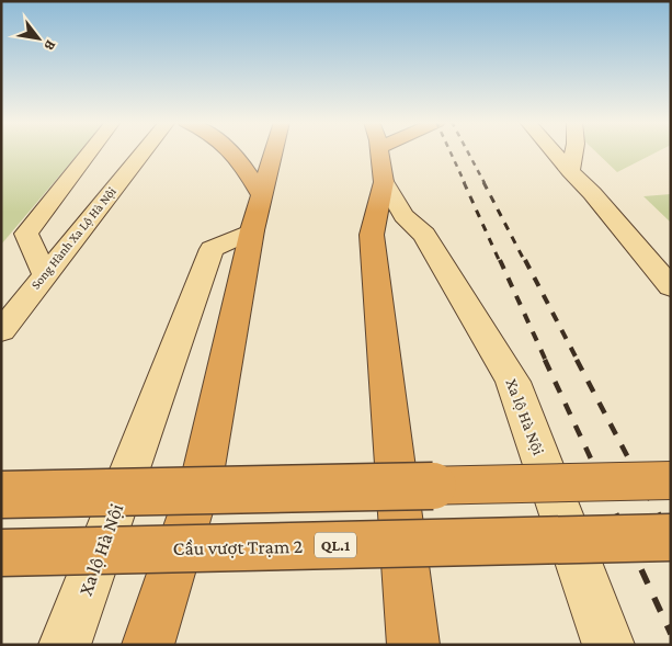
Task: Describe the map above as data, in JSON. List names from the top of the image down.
{
  "streets": {
    "highway": ["Xa lộ Hà Nội", "QL.1", "Cầu vượt Trạm 2"],
    "main road": ["Song Hành Xa Lộ Hà Nội"]
  },
  "north": "bottom right"
}
